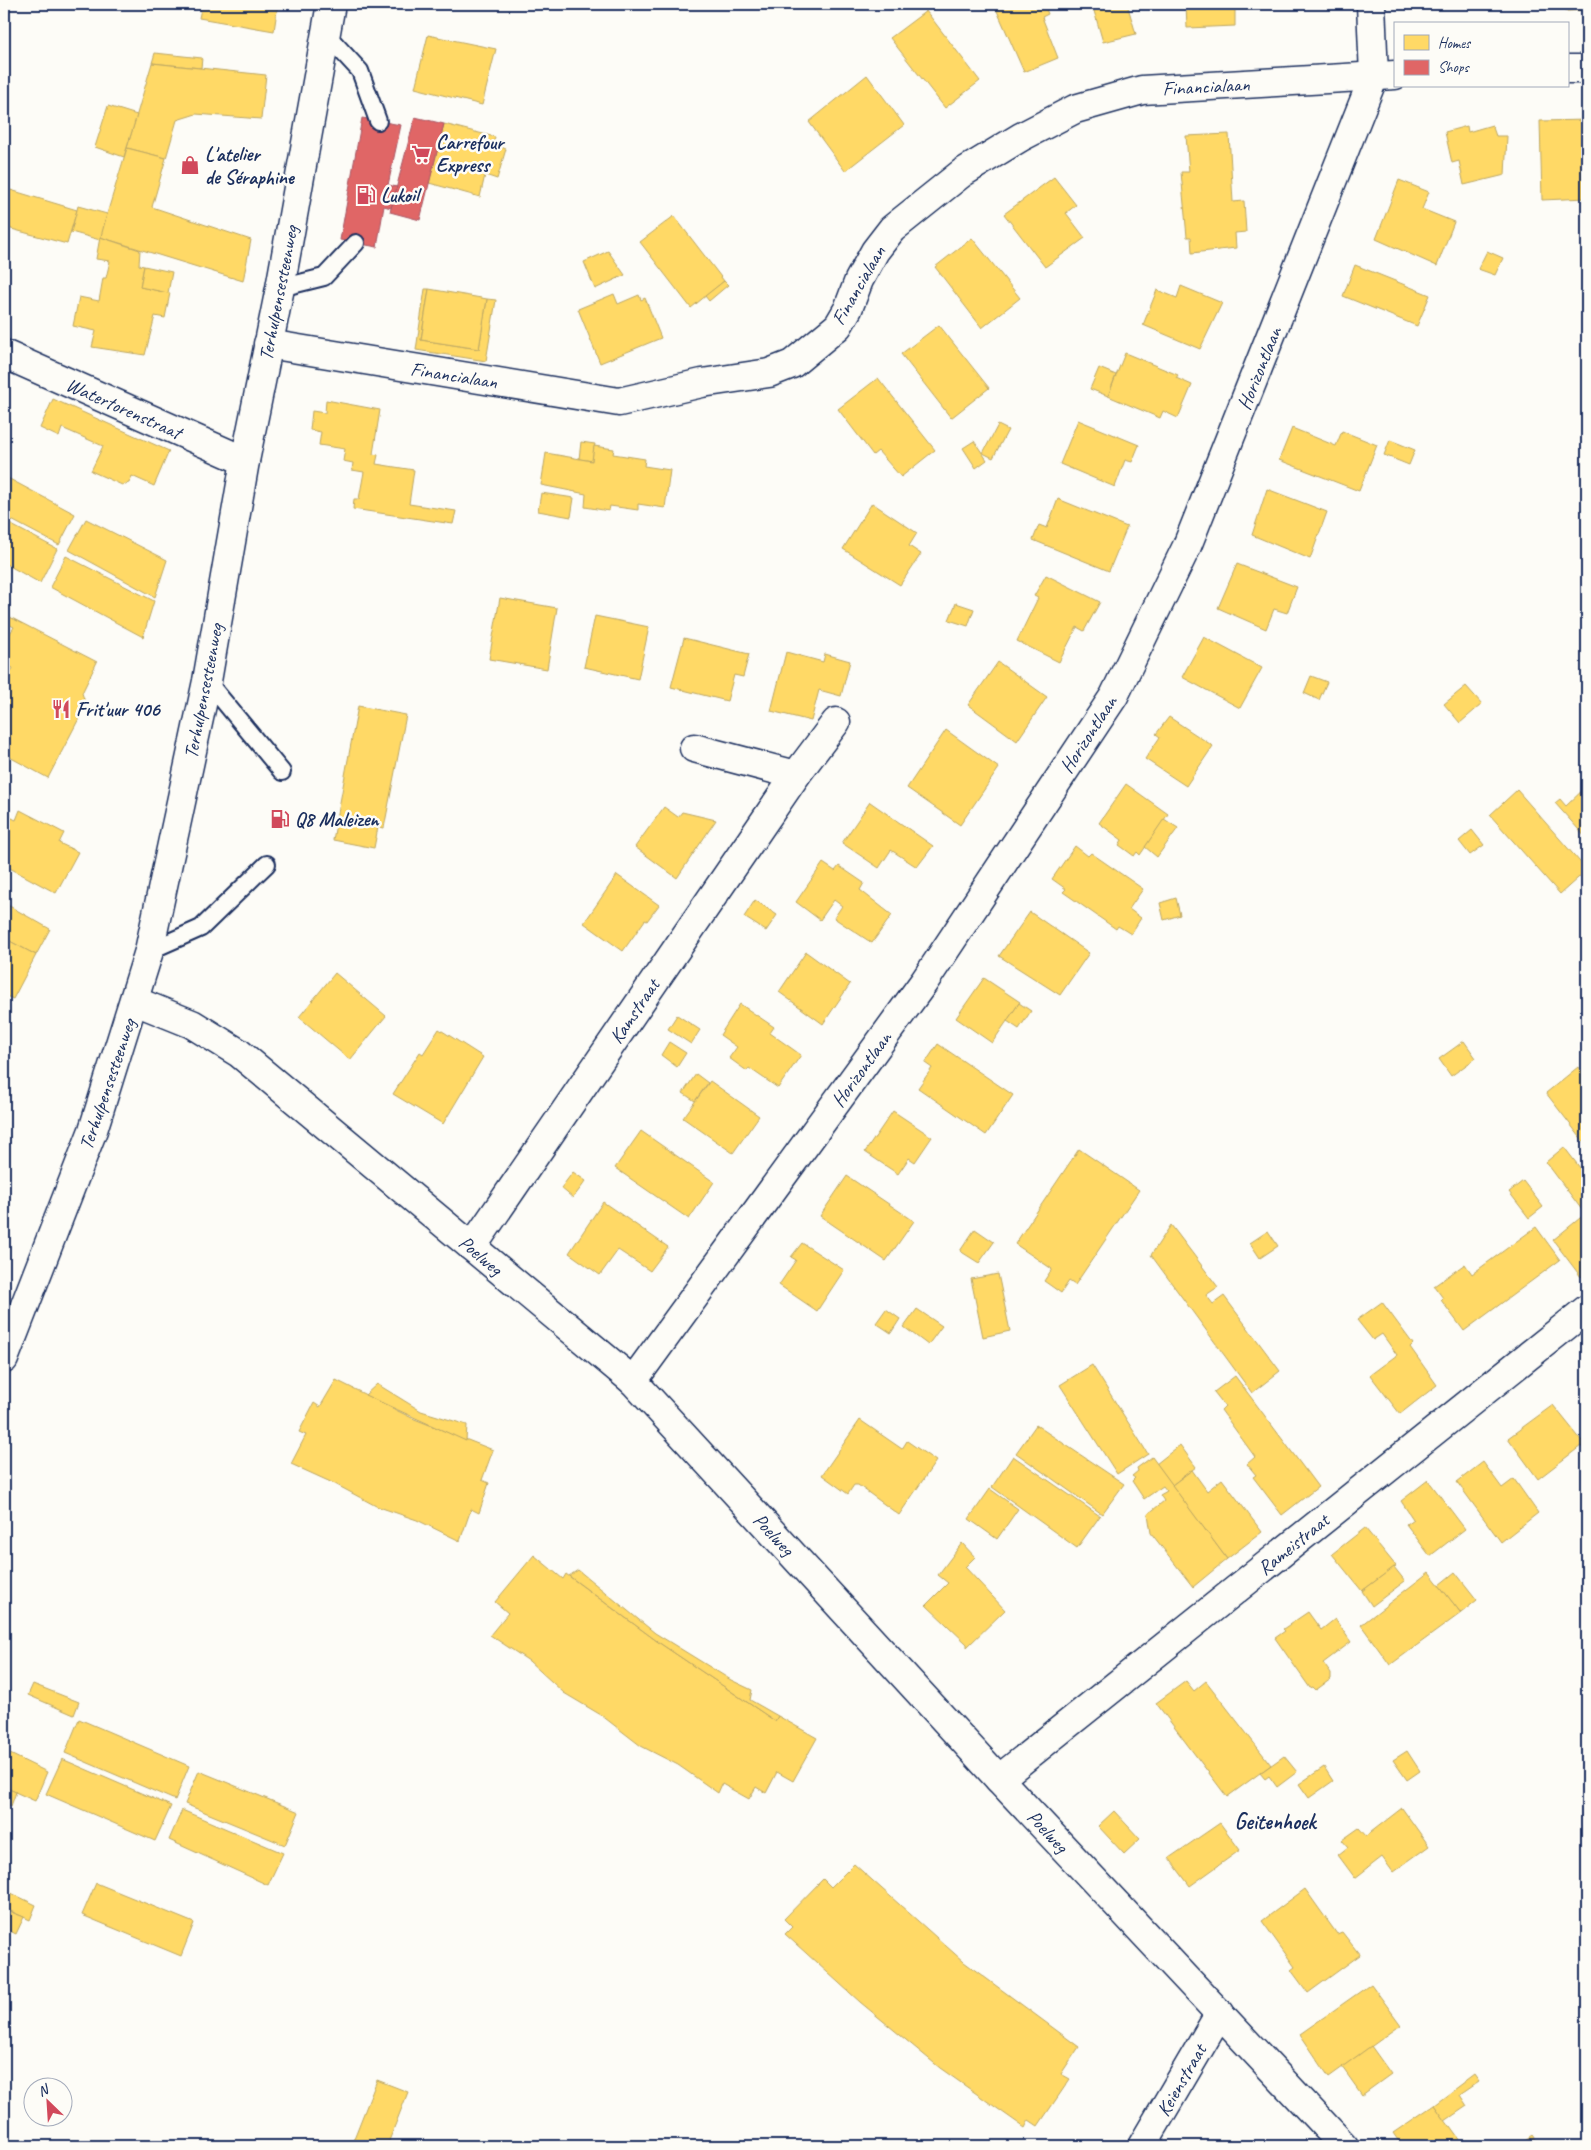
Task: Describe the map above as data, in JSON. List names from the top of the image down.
{
  "streets": {
    "street": [
      "Financialaan",
      "Terhulpensesteenweg",
      "Horizontlaan",
      "Watertorenstraat",
      "Kamstraat",
      "Poelweg",
      "Rameistraat",
      "Keienstraat"
    ]
  },
  "crossings": [
    ["Financialaan", "Terhulpensesteenweg"],
    ["Financialaan", "Horizontlaan"],
    ["Terhulpensesteenweg", "Watertorenstraat"],
    ["Terhulpensesteenweg", "Poelweg"],
    ["Horizontlaan", "Poelweg"],
    ["Kamstraat", "Poelweg"],
    ["Poelweg", "Rameistraat"],
    ["Poelweg", "Keienstraat"]
  ],
  "districts": ["Geitenhoek"],
  "places": {
    "supermarket": ["Carrefour Express"],
    "shop": ["L'atelier de Séraphine"],
    "fuel station": ["Lukoil", "Q8 Maleizen"],
    "restaurant": ["Frit'uur 406"]
  },
  "legend": ["Homes", "Shops"],
  "north": "top left"
}
